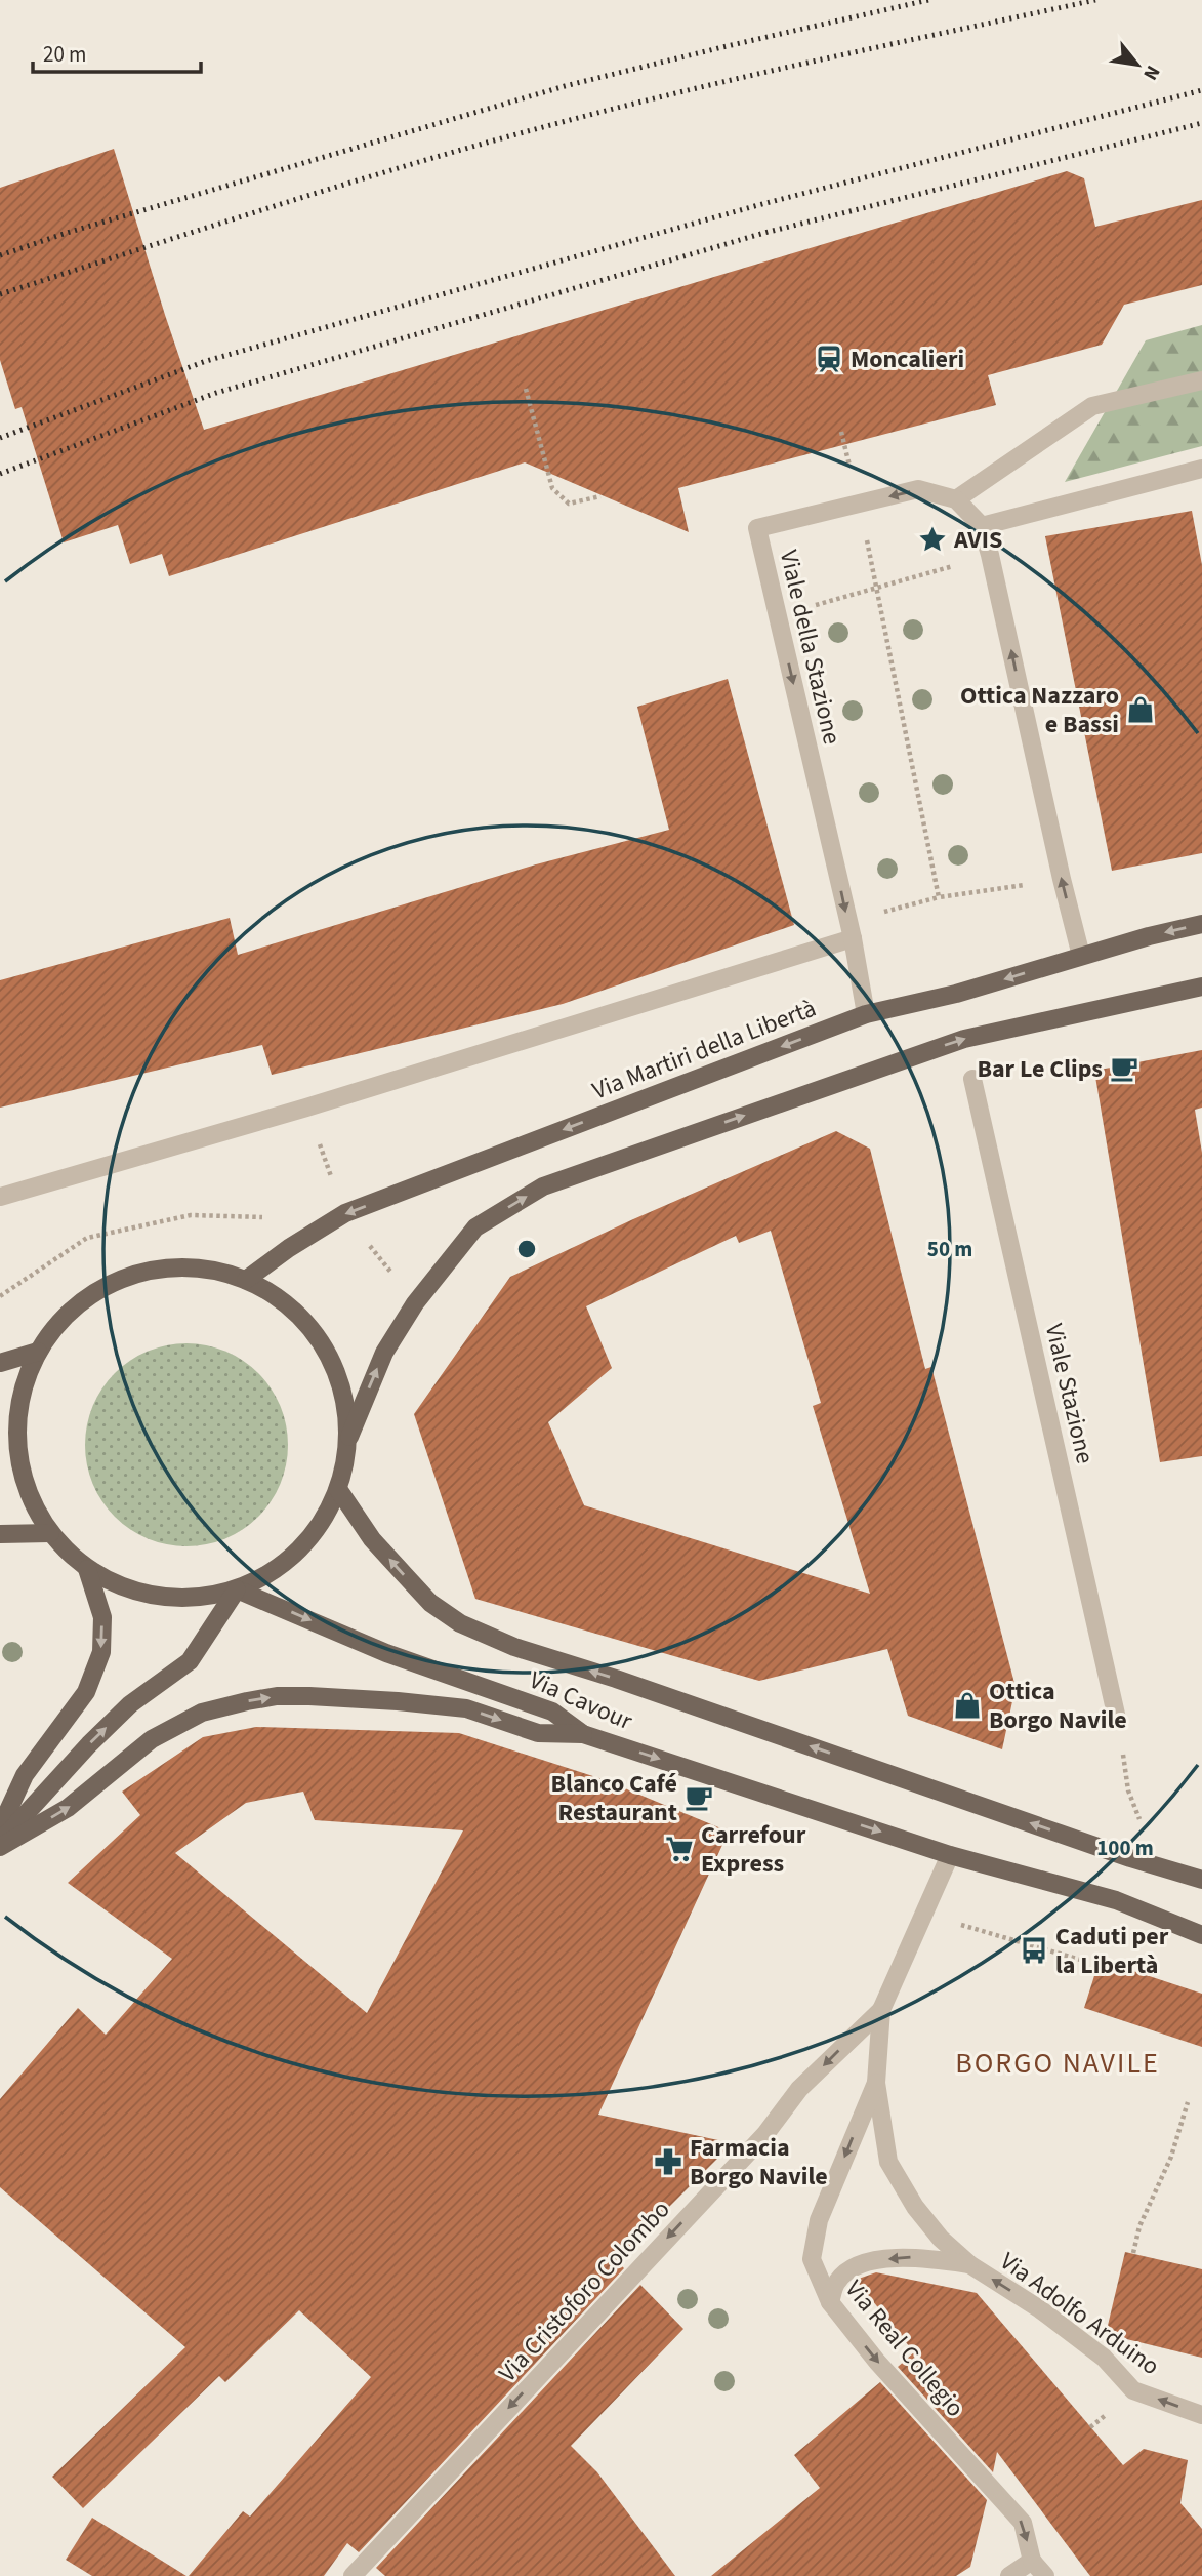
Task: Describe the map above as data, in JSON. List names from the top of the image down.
{
  "streets": {
    "main road": ["Via Martiri della Libertà", "Via Cavour"],
    "street": [
      "Viale della Stazione",
      "Viale Stazione",
      "Via Cristoforo Colombo",
      "Via Adolfo Arduino",
      "Via Real Collegio"
    ]
  },
  "crossings": [
    ["Viale della Stazione", "Via Martiri della Libertà"],
    ["Via Adolfo Arduino", "Via Real Collegio"]
  ],
  "one_way": ["Via Cristoforo Colombo", "Via Adolfo Arduino", "Via Real Collegio"],
  "districts": ["BORGO NAVILE"],
  "places": {
    "station": ["Moncalieri"],
    "place": ["AVIS"],
    "shop": ["Ottica Nazzaro e Bassi", "Ottica Borgo Navile"],
    "cafe": ["Bar Le Clips", "Blanco Café Restaurant"],
    "supermarket": ["Carrefour Express"],
    "bus stop": ["Caduti per la Libertà"],
    "pharmacy": ["Farmacia Borgo Navile"]
  },
  "scale_bar": "20 m",
  "north": "bottom right",
  "rings": ["50 m", "100 m"]
}
